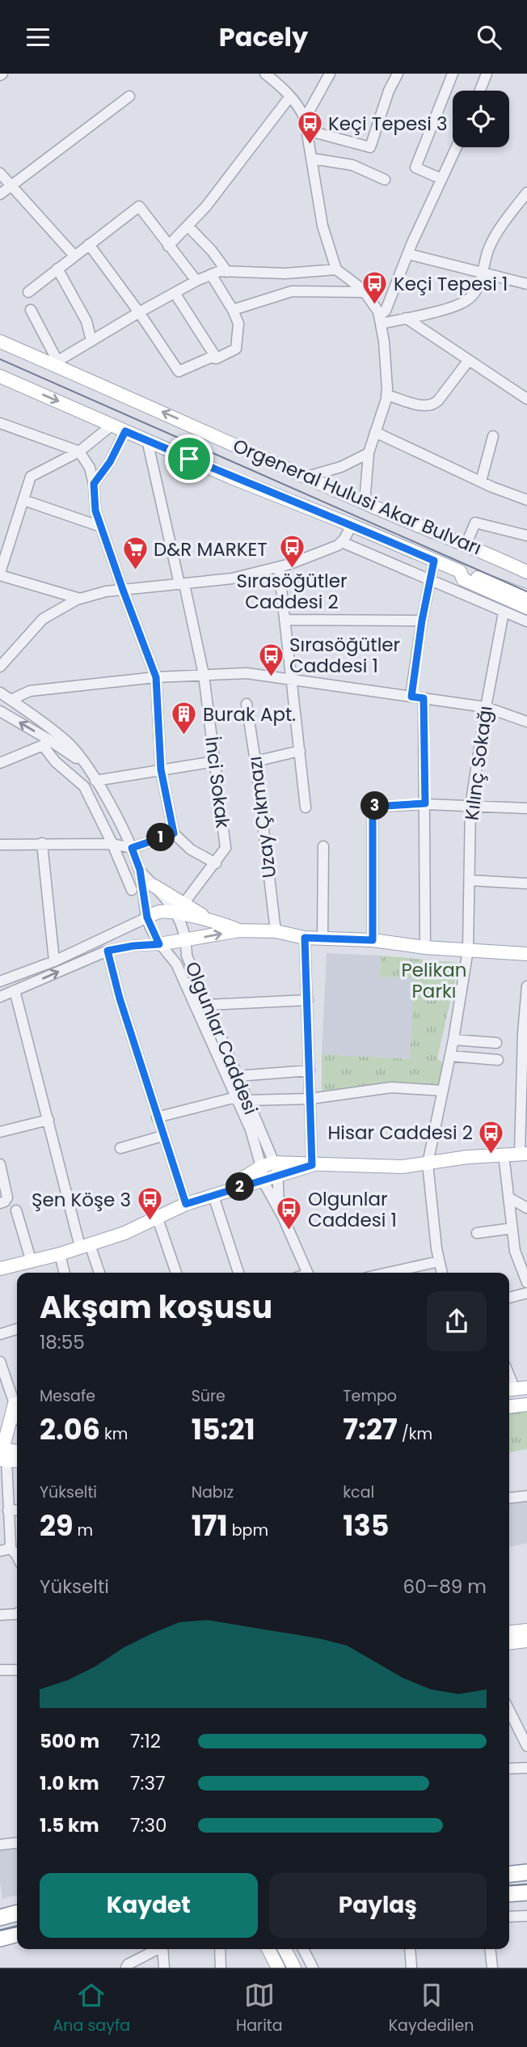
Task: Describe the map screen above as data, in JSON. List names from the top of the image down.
{
  "streets": {
    "main road": ["Orgeneral Hulusi Akar Bulvarı"],
    "street": [
      "Kılınç Sokağı",
      "İnci Sokak",
      "Uzay Çıkmazı",
      "Olgunlar Caddesi"
    ]
  },
  "crossings": [
    ["Orgeneral Hulusi Akar Bulvarı", "İnci Sokak"]
  ],
  "parks": ["Pelikan Parkı"],
  "places": {
    "bus stop": [
      "Keçi Tepesi 3",
      "Keçi Tepesi 1",
      "Sırasöğütler Caddesi 2",
      "Sırasöğütler Caddesi 1",
      "Hisar Caddesi 2",
      "Şen Köşe 3",
      "Olgunlar Caddesi 1"
    ],
    "supermarket": ["D&R MARKET"],
    "building": ["Burak Apt."]
  },
  "page": {
    "header": "Pacely",
    "pins": ["3", "1", "2"],
    "heading": ["Akşam koşusu", "18:55"],
    "stats": [
      ["Mesafe", "2.06 km"],
      ["Süre", "15:21"],
      ["Tempo", "7:27 /km"],
      ["Yükselti", "29 m"],
      ["Nabız", "171 bpm"],
      ["kcal", "135"]
    ],
    "chart": ["Yükselti", "60–89 m"],
    "list": [
      {
        "name": "500 m",
        "note": "7:12"
      },
      {
        "name": "1.0 km",
        "note": "7:37"
      },
      {
        "name": "1.5 km",
        "note": "7:30"
      }
    ],
    "buttons": ["Kaydet", "Paylaş"],
    "tabs": ["Ana sayfa", "Harita", "Kaydedilen"]
  }
}
